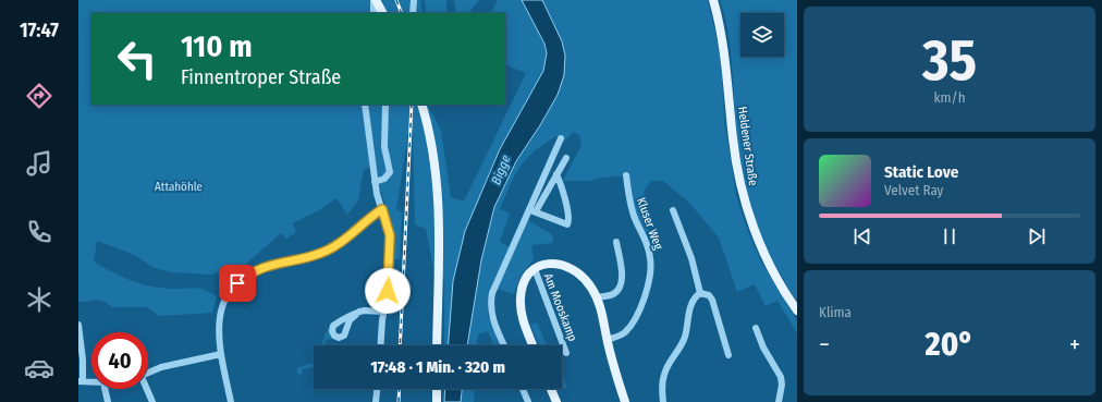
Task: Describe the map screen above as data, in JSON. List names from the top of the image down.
{
  "streets": {
    "main road": ["Heldener Straße"],
    "street": ["Kluser Weg", "Am Mooskamp"]
  },
  "water": ["Bigge"],
  "parks": ["Attahöhle"],
  "page": {
    "tabs": "17:47",
    "tile": [
      ["35", "km/h"],
      "Klima"
    ],
    "turn": ["110 m", "Finnentroper Straße"],
    "song": ["Static Love", "Velvet Ray"],
    "heat": ["−", "20°", "+"],
    "limit": "40",
    "trip": "17:48 · 1 Min. · 320 m"
  }
}
